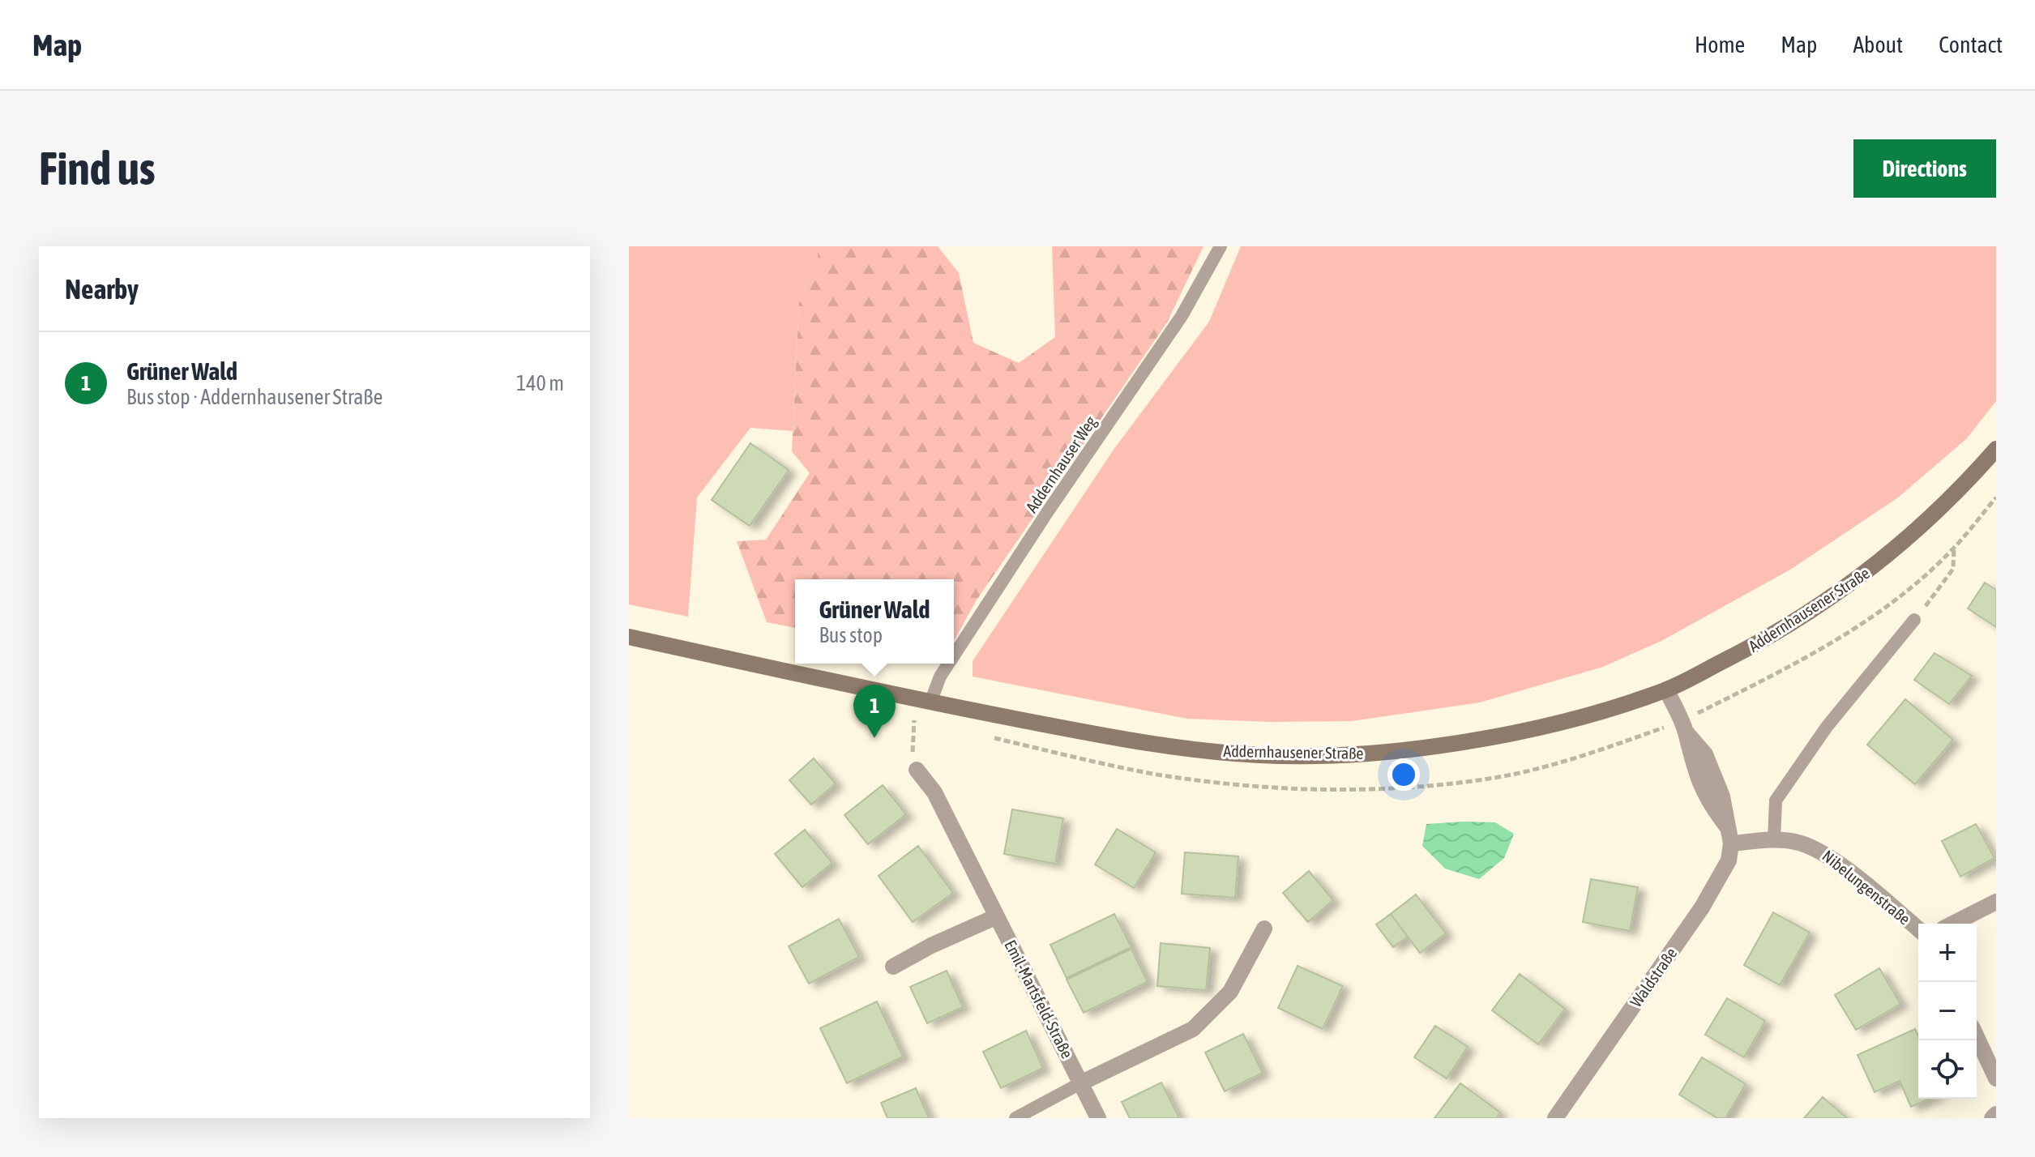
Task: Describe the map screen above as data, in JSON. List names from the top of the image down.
{
  "streets": {
    "street": [
      "Addernhausener Straße",
      "Nibelungenstraße",
      "Waldstraße",
      "Emil-Martsfeld-Straße"
    ],
    "lane": ["Addernhauser Weg"]
  },
  "crossings": [
    ["Addernhauser Weg", "Addernhausener Straße"],
    ["Addernhausener Straße", "Waldstraße"],
    ["Nibelungenstraße", "Waldstraße"]
  ],
  "page": {
    "header": "Map",
    "nav": [
      "Home",
      "Map",
      "About",
      "Contact"
    ],
    "buttons": "Directions",
    "title": "Find us",
    "heading": "Nearby",
    "list": [
      {
        "mark": "1",
        "name": "Grüner Wald",
        "note": "Bus stop · Addernhausener Straße",
        "value": "140 m"
      }
    ],
    "popup": ["Grüner Wald", "Bus stop"],
    "pins": "1",
    "map_buttons": ["+", "−"]
  }
}
